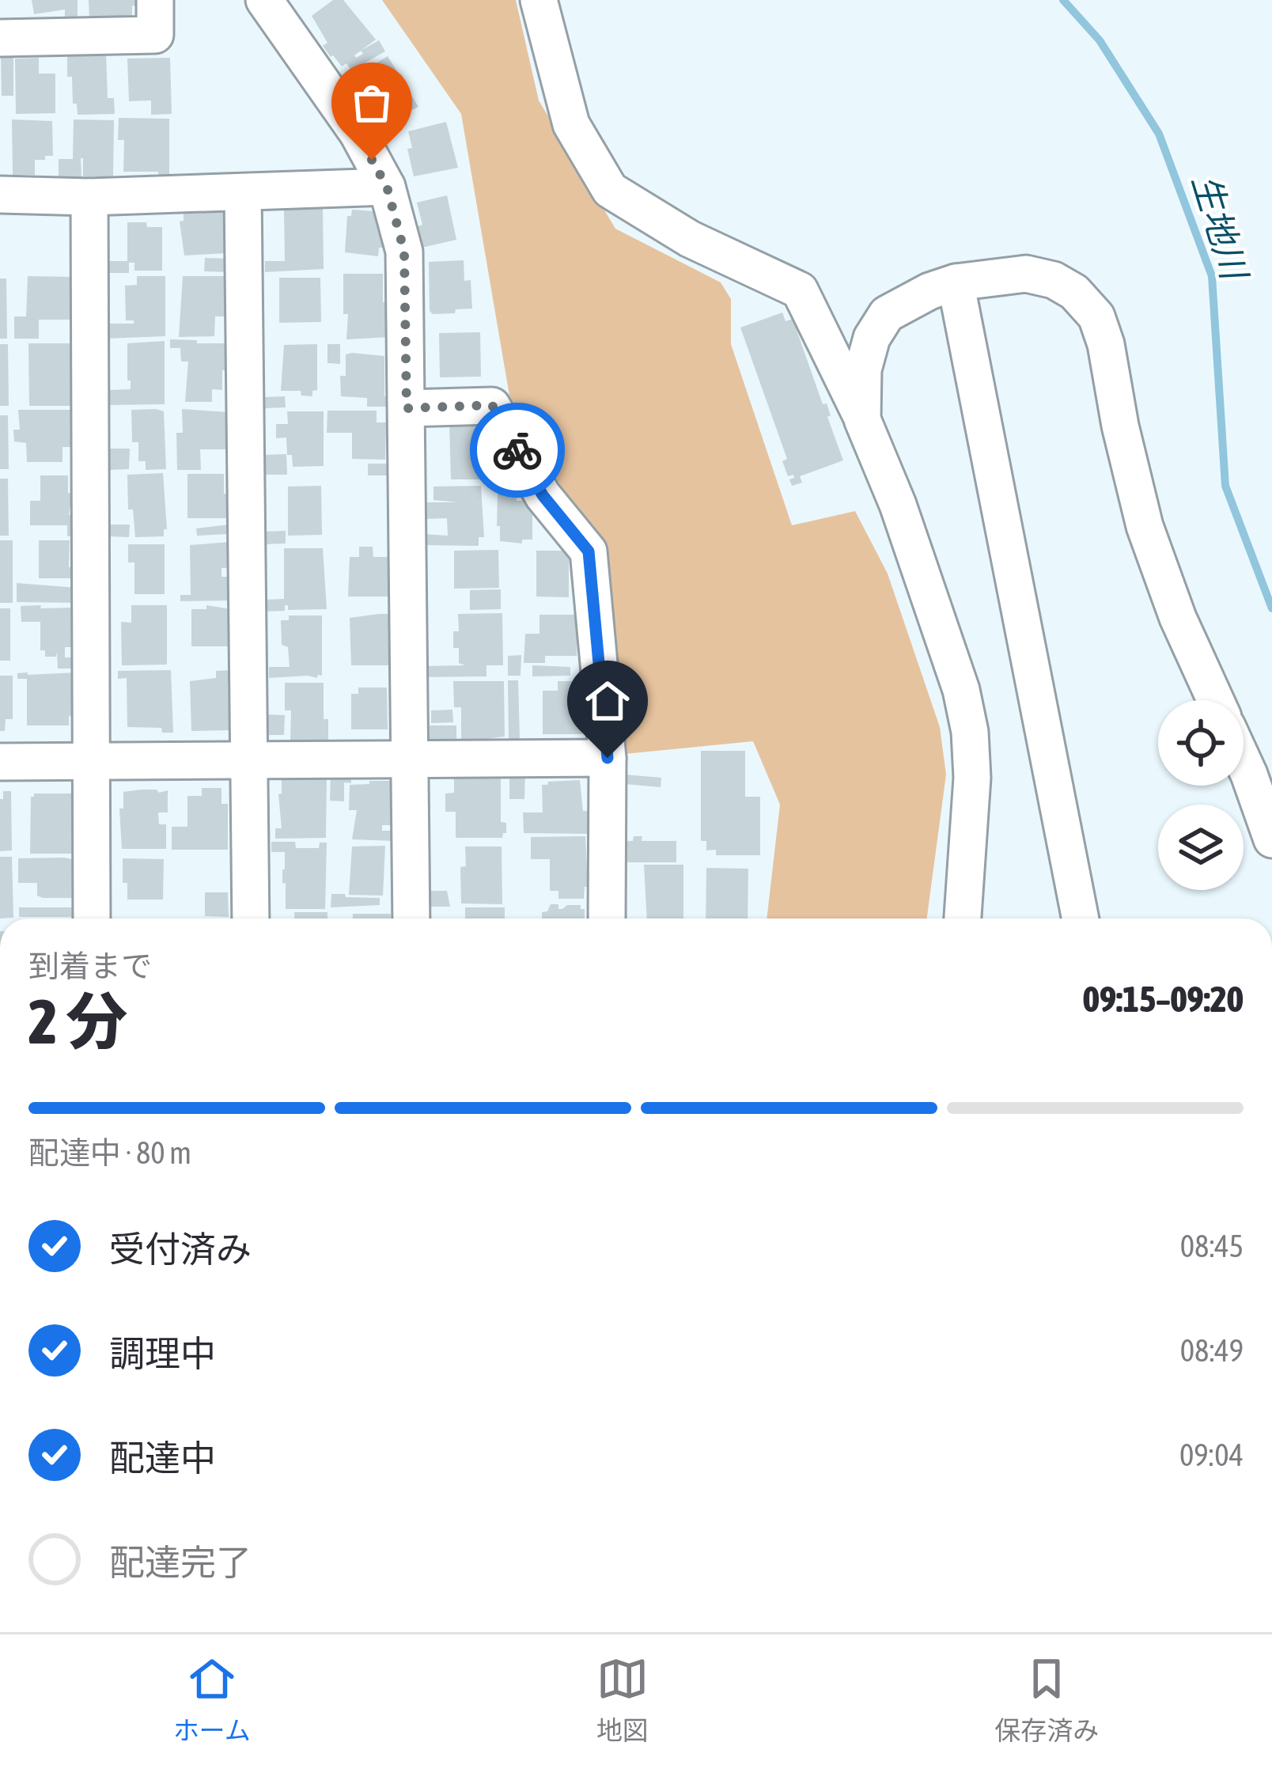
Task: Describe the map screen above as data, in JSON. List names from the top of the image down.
{
  "water": ["生地川"],
  "page": {
    "heading": ["2 分", "到着まで", "09:15–09:20"],
    "bar": "配達中 · 80 m",
    "list": [
      ["受付済み", "08:45"],
      ["調理中", "08:49"],
      ["配達中", "09:04"],
      "配達完了"
    ],
    "tabs": ["ホーム", "地図", "保存済み"]
  }
}
